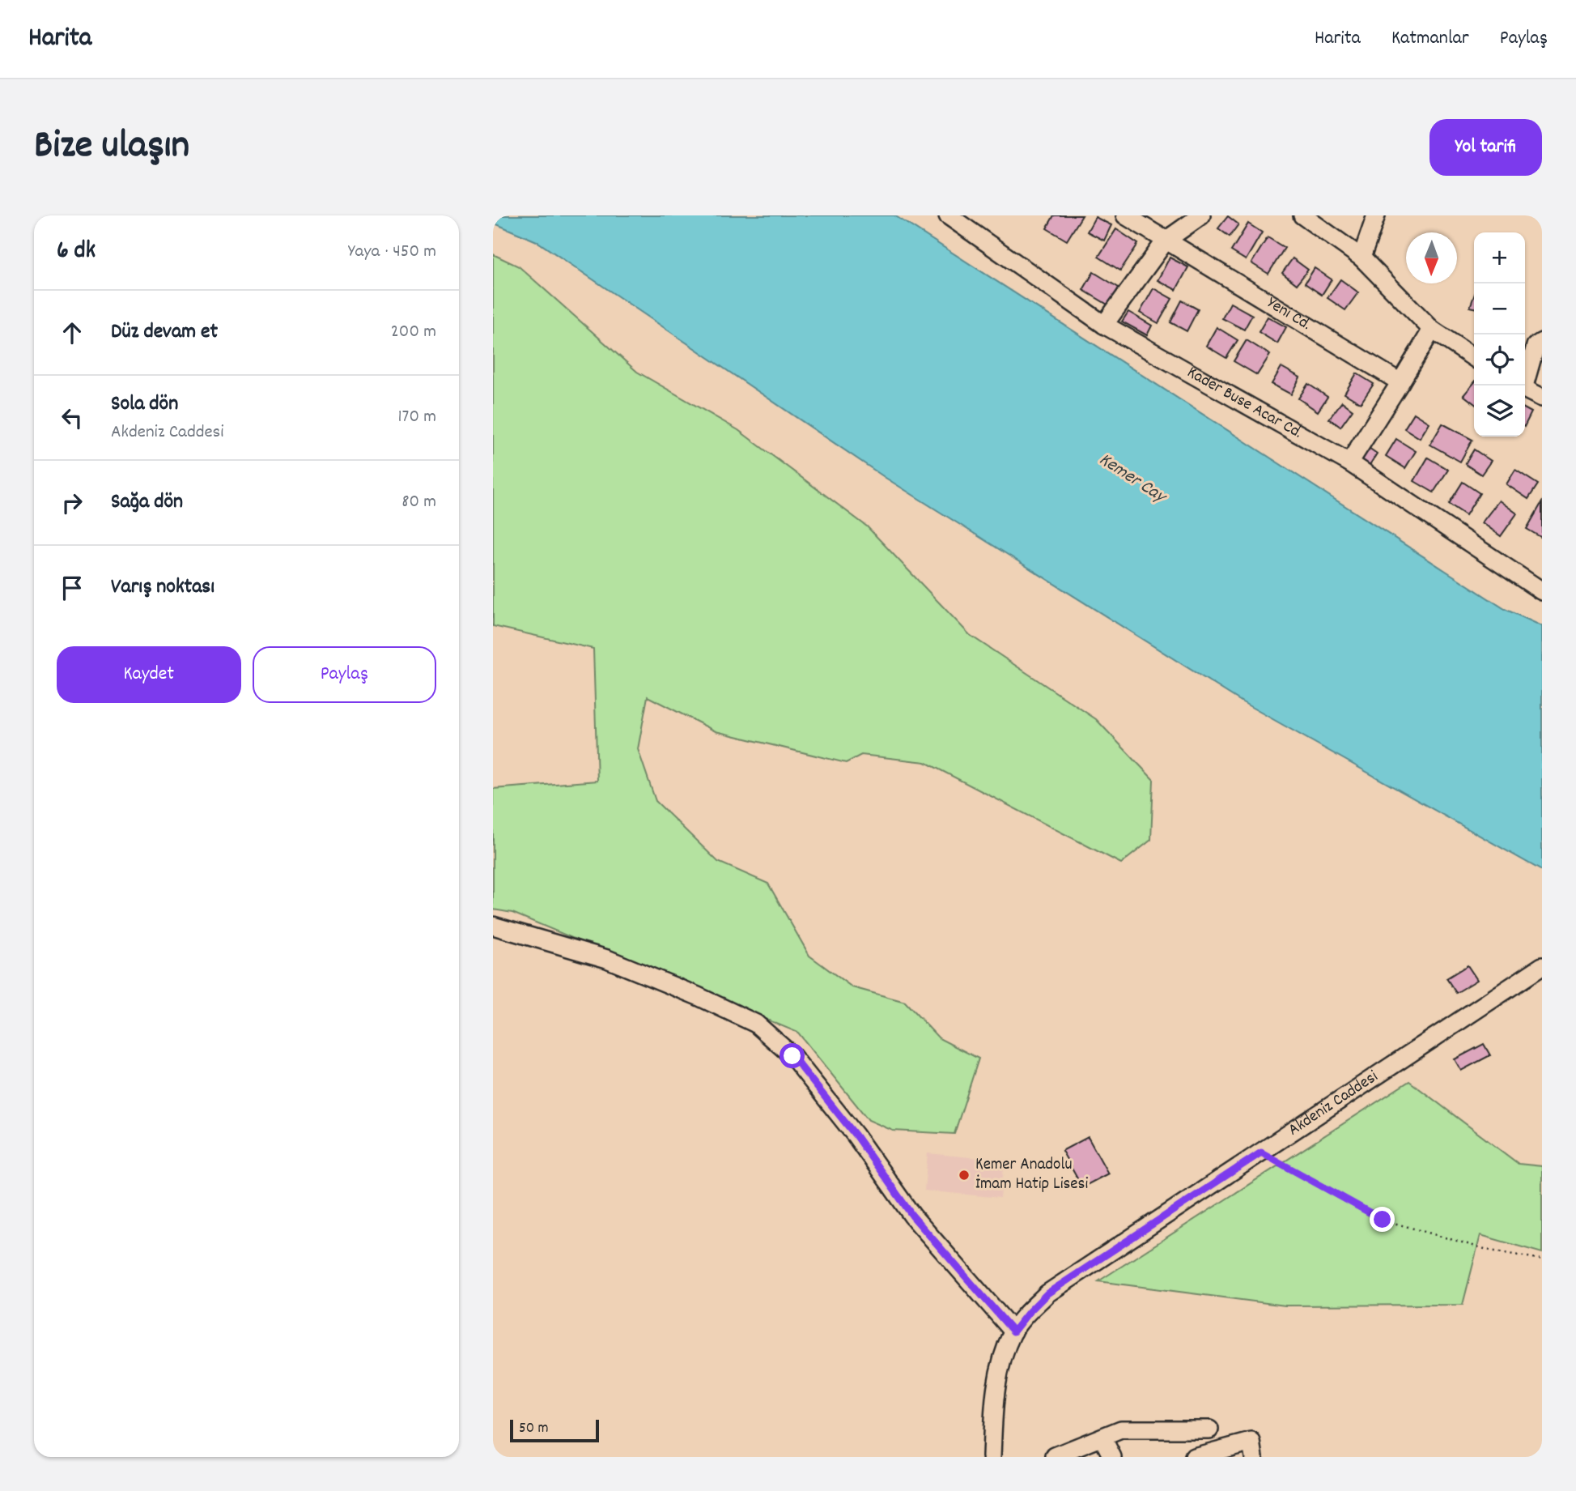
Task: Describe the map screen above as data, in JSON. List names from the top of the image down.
{
  "streets": {
    "street": ["Yeni Cd.", "Kader Buse Acar Cd.", "Akdeniz Caddesi"]
  },
  "water": ["Kemer Cay"],
  "places": ["Kemer Anadolu İmam Hatip Lisesi"],
  "scale_bar": "50 m",
  "north": "bottom",
  "page": {
    "header": "Harita",
    "nav": ["Harita", "Katmanlar", "Paylaş"],
    "title": "Bize ulaşın",
    "buttons": [
      "Yol tarifi",
      ["Kaydet", "Paylaş"]
    ],
    "heading": ["6 dk", "Yaya · 450 m"],
    "map_buttons": ["+", "−"],
    "list": [
      ["Düz devam et", "200 m"],
      ["Sola dön", "Akdeniz Caddesi", "170 m"],
      ["Sağa dön", "80 m"],
      "Varış noktası"
    ],
    "scale": "50 m"
  }
}
